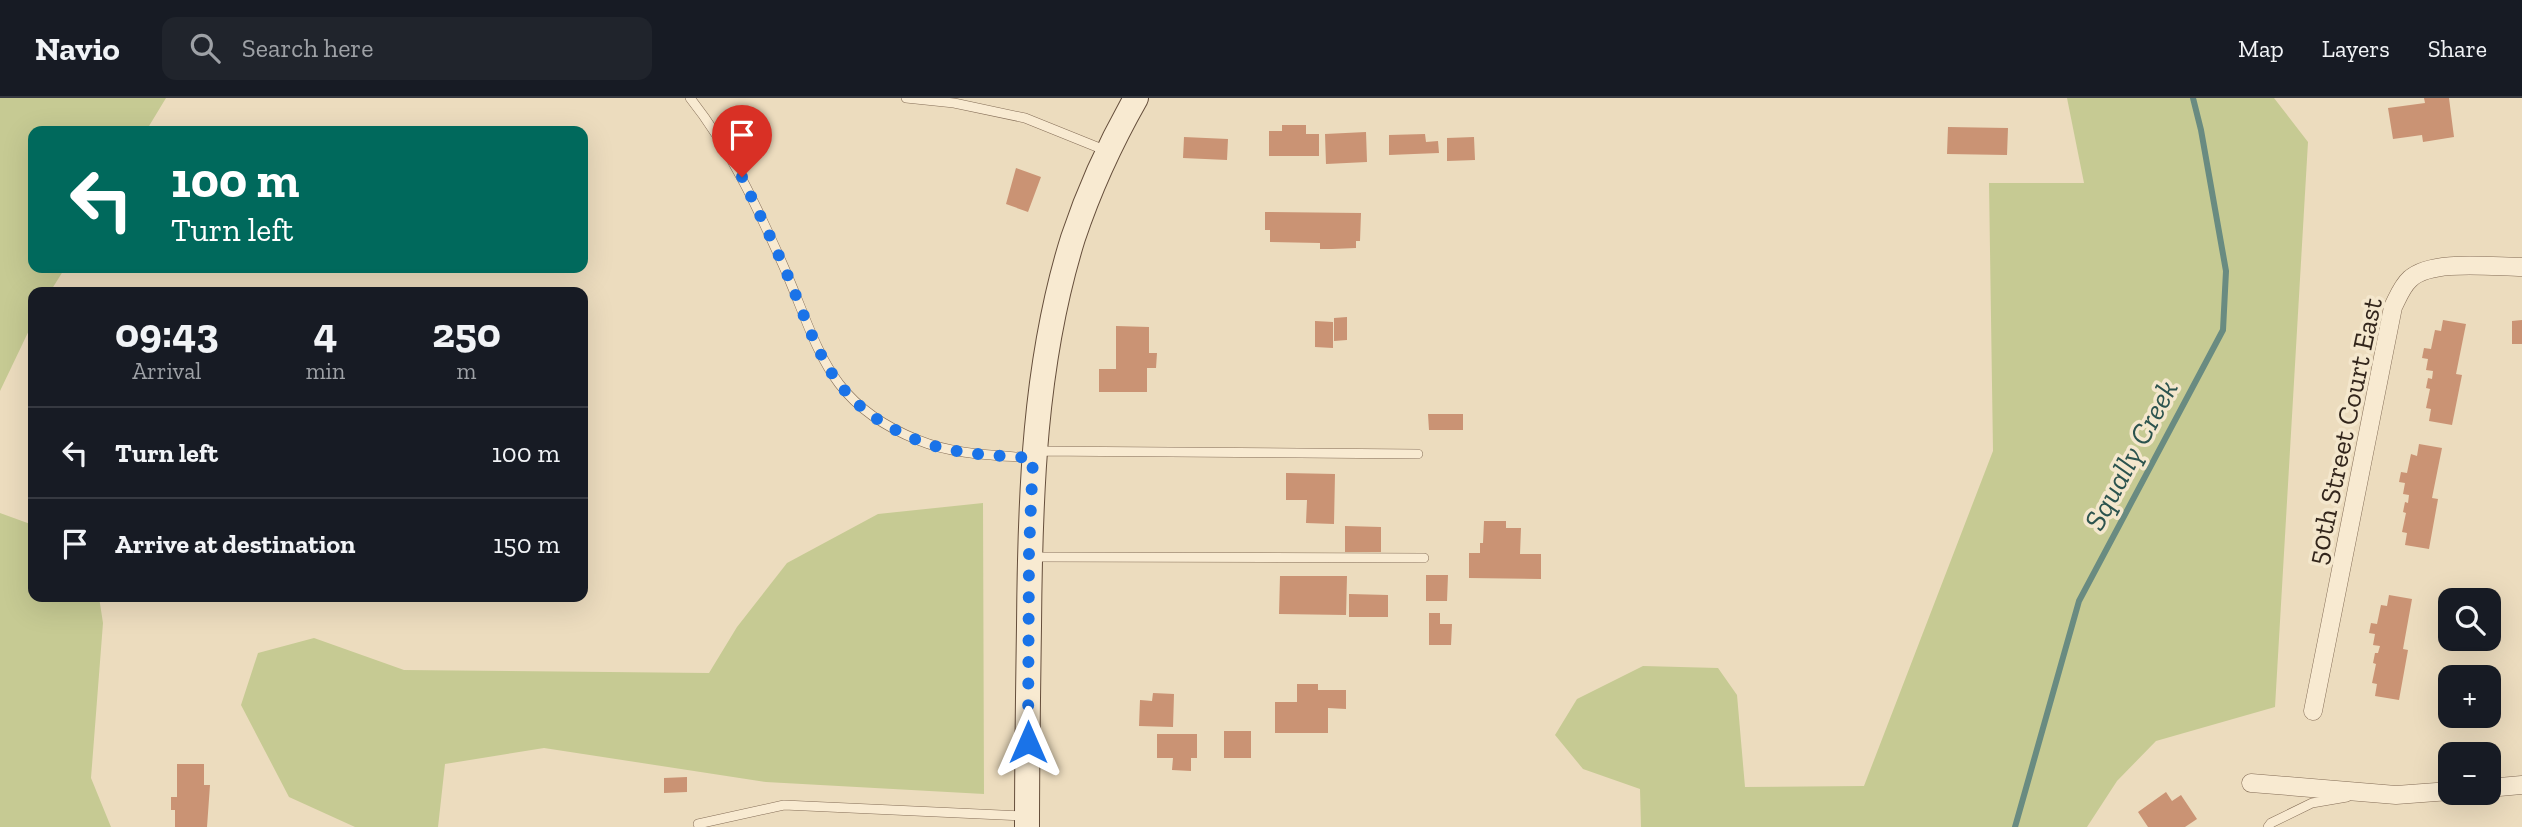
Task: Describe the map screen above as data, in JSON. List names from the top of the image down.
{
  "streets": {
    "street": ["50th Street Court East"]
  },
  "water": ["Squally Creek"],
  "page": {
    "header": "Navio",
    "search": "Search here",
    "nav": ["Map", "Layers", "Share"],
    "turn": ["100 m", "Turn left"],
    "eta": [
      "09:43",
      "Arrival",
      "4",
      "min",
      "250",
      "m"
    ],
    "list": [
      {
        "name": "Turn left",
        "value": "100 m"
      },
      {
        "name": "Arrive at destination",
        "value": "150 m"
      }
    ],
    "map_buttons": ["+", "−"]
  }
}
